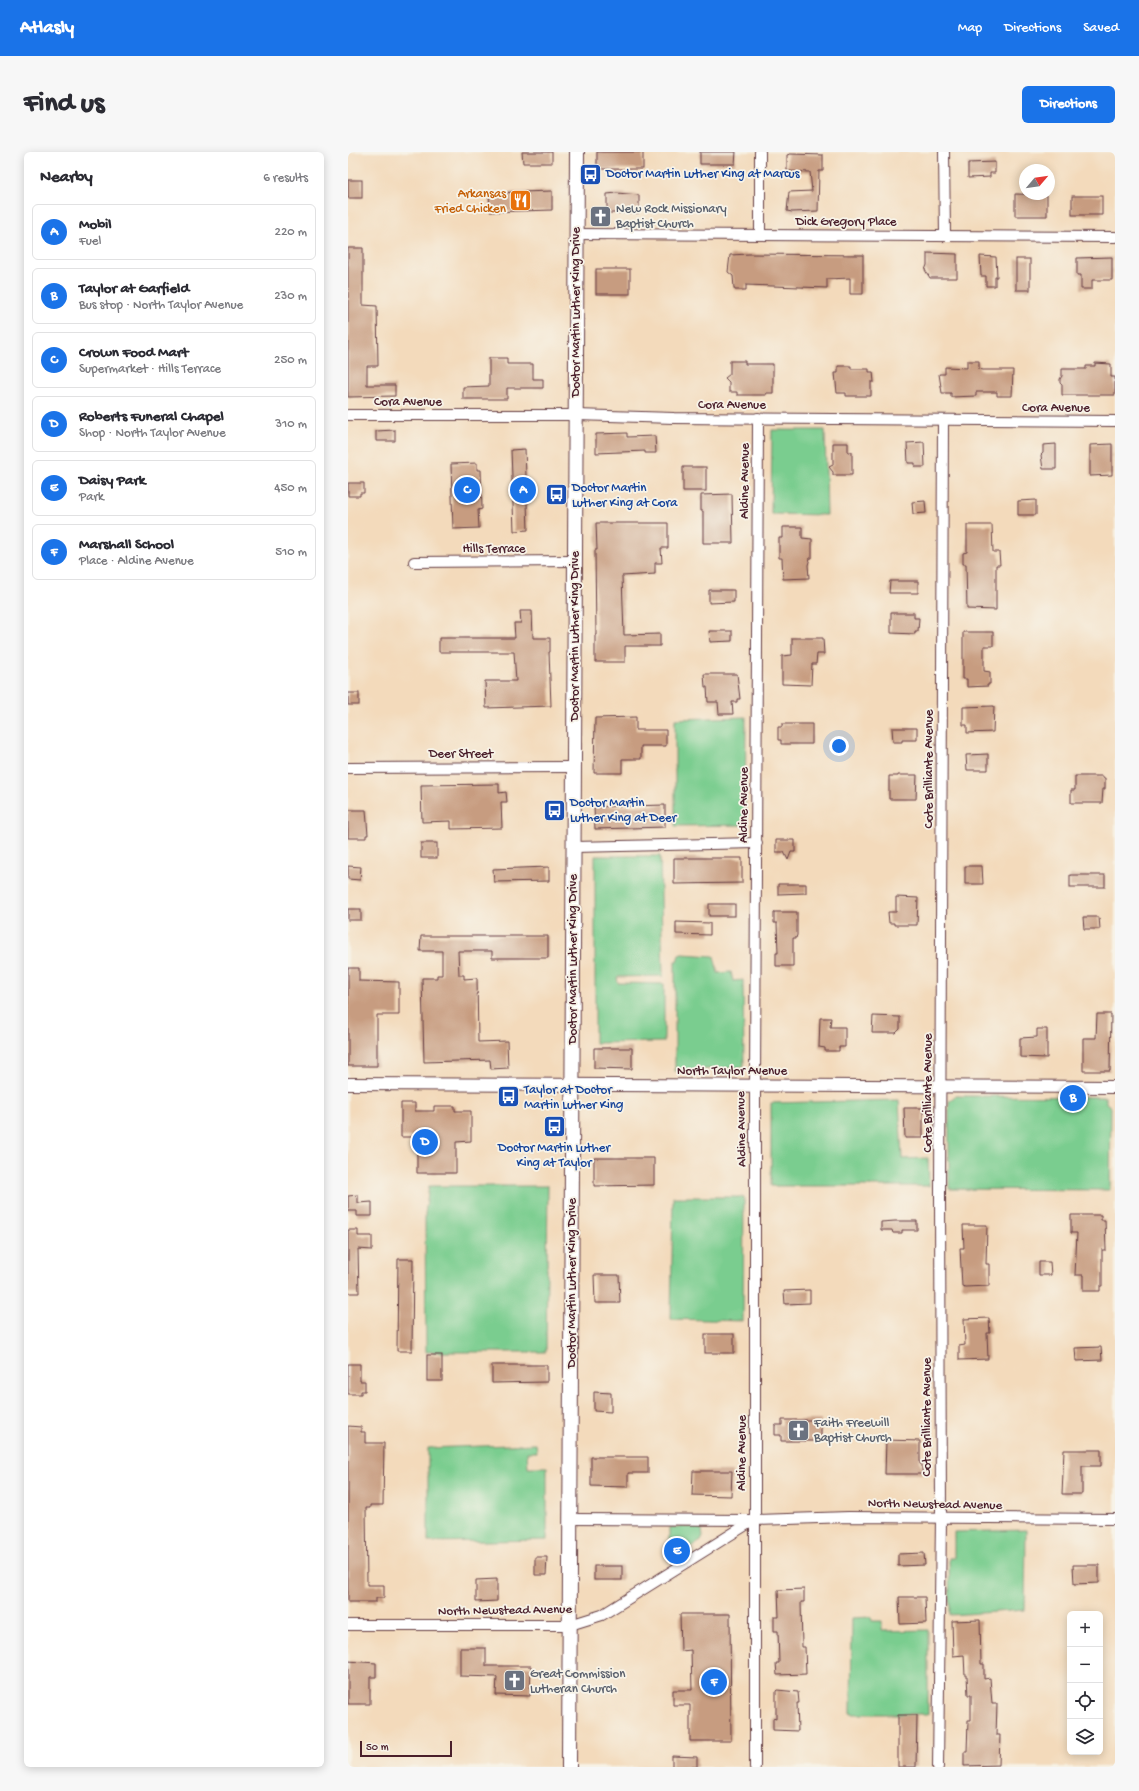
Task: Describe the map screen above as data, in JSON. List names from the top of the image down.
{
  "streets": {
    "main road": ["Doctor Martin Luther King Drive"],
    "street": [
      "Dick Gregory Place",
      "Cora Avenue",
      "Aldine Avenue",
      "Hills Terrace",
      "Deer Street",
      "Cote Brilliante Avenue",
      "North Taylor Avenue",
      "North Newstead Avenue"
    ]
  },
  "crossings": [
    ["Dick Gregory Place", "Doctor Martin Luther King Drive"],
    ["Doctor Martin Luther King Drive", "Cora Avenue"],
    ["Doctor Martin Luther King Drive", "Hills Terrace"],
    ["Doctor Martin Luther King Drive", "Deer Street"],
    ["Doctor Martin Luther King Drive", "North Taylor Avenue"],
    ["Doctor Martin Luther King Drive", "North Newstead Avenue"],
    ["Cora Avenue", "Aldine Avenue"],
    ["Cora Avenue", "Cote Brilliante Avenue"],
    ["Aldine Avenue", "North Taylor Avenue"],
    ["Aldine Avenue", "North Newstead Avenue"],
    ["Cote Brilliante Avenue", "North Taylor Avenue"],
    ["Cote Brilliante Avenue", "North Newstead Avenue"]
  ],
  "places": {
    "bus stop": [
      "Doctor Martin Luther King at Marcus",
      "Doctor Martin Luther King at Cora",
      "Doctor Martin Luther King at Deer",
      "Taylor at Doctor Martin Luther King",
      "Doctor Martin Luther King at Taylor"
    ],
    "restaurant": ["Arkansas Fried Chicken"],
    "church": ["New Rock Missionary Baptist Church", "Faith Freewill Baptist Church", "Great Commission Lutheran Church"]
  },
  "scale_bar": "50 m",
  "north": "top right",
  "page": {
    "header": "Atlasly",
    "nav": ["Map", "Directions", "Saved"],
    "buttons": "Directions",
    "title": "Find us",
    "heading": ["Nearby", "6 results"],
    "list": [
      {
        "mark": "A",
        "name": "Mobil",
        "note": "Fuel",
        "value": "220 m"
      },
      {
        "mark": "B",
        "name": "Taylor at Garfield",
        "note": "Bus stop · North Taylor Avenue",
        "value": "230 m"
      },
      {
        "mark": "C",
        "name": "Crown Food Mart",
        "note": "Supermarket · Hills Terrace",
        "value": "250 m"
      },
      {
        "mark": "D",
        "name": "Roberts Funeral Chapel",
        "note": "Shop · North Taylor Avenue",
        "value": "310 m"
      },
      {
        "mark": "E",
        "name": "Daisy Park",
        "note": "Park",
        "value": "450 m"
      },
      {
        "mark": "F",
        "name": "Marshall School",
        "note": "Place · Aldine Avenue",
        "value": "510 m"
      }
    ],
    "pins": [
      "A",
      "C",
      "B",
      "D",
      "E",
      "F"
    ],
    "map_buttons": ["+", "−"],
    "scale": "50 m"
  }
}
